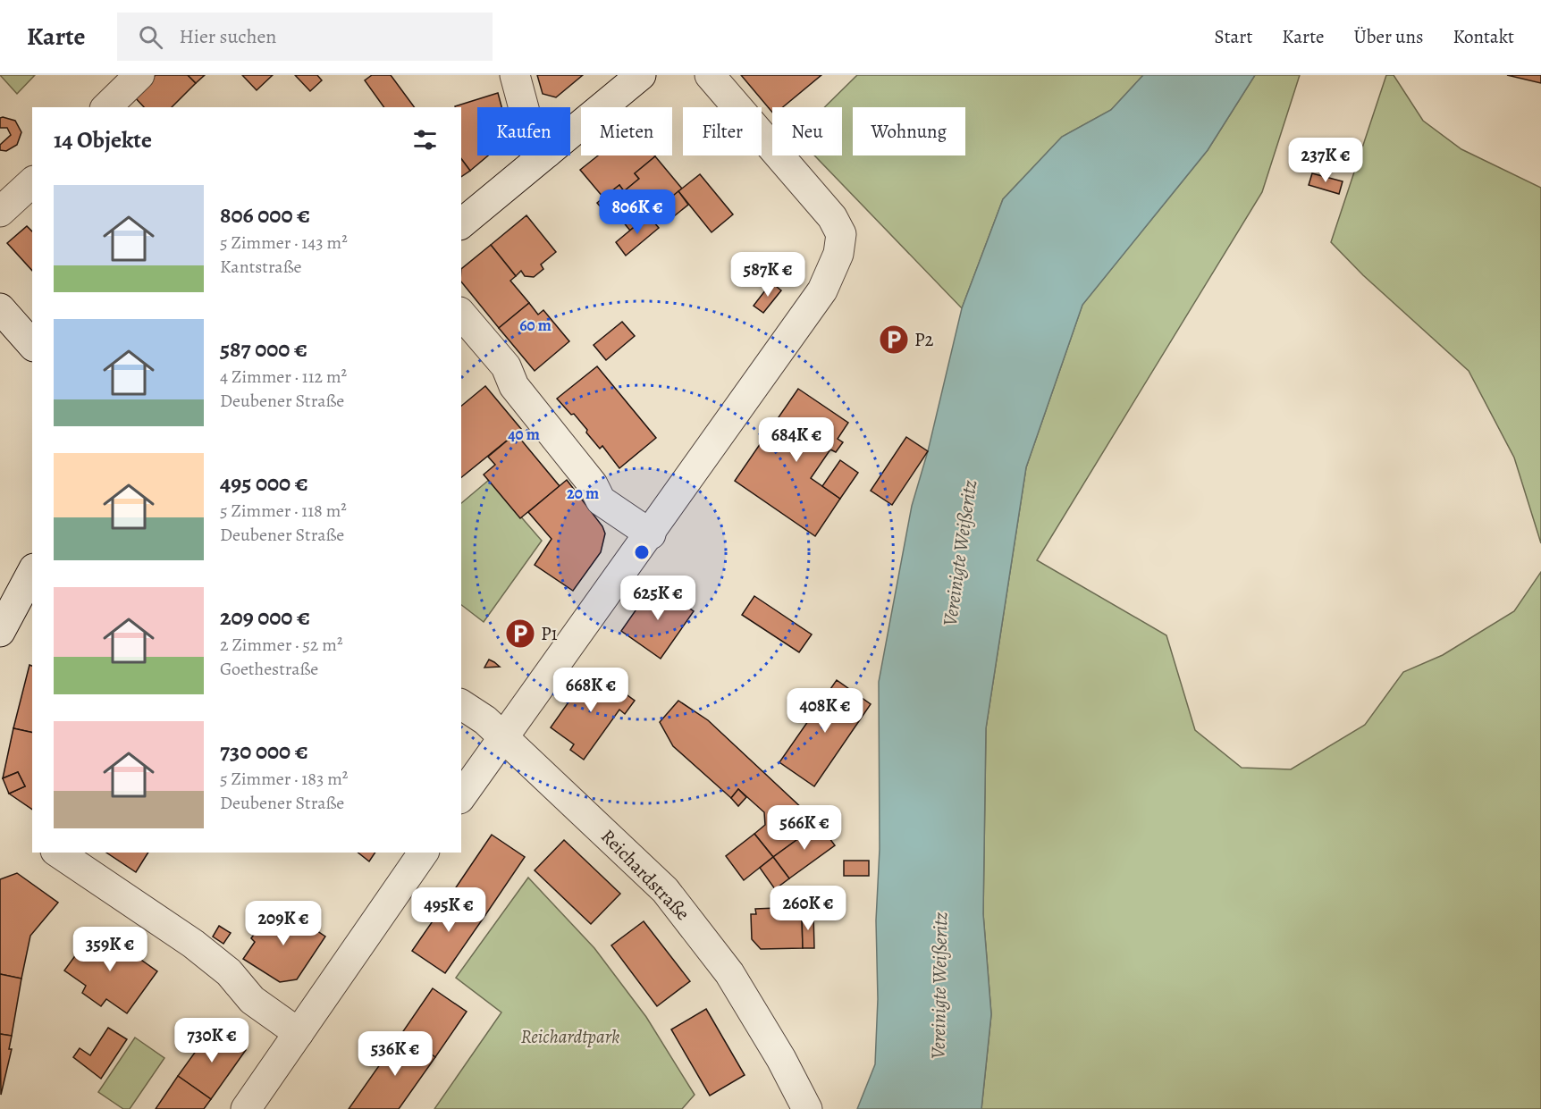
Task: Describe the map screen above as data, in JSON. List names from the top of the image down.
{
  "streets": {
    "street": ["Reichardstraße"]
  },
  "water": ["Vereinigte Weißeritz"],
  "parks": ["Reichardtpark"],
  "places": {
    "parking": ["P2", "P1"]
  },
  "page": {
    "header": "Karte",
    "search": "Hier suchen",
    "nav": [
      "Start",
      "Karte",
      "Über uns",
      "Kontakt"
    ],
    "chip": [
      "Kaufen",
      "Mieten",
      "Filter",
      "Neu",
      "Wohnung"
    ],
    "heading": "14 Objekte",
    "price": [
      "237K €",
      "806K €",
      "587K €",
      "684K €",
      "625K €",
      "668K €",
      "408K €",
      "566K €",
      "260K €",
      "495K €",
      "209K €",
      "359K €",
      "730K €",
      "536K €"
    ],
    "list": [
      {
        "name": "806 000 €",
        "note": "5 Zimmer · 143 m² · Kantstraße"
      },
      {
        "name": "587 000 €",
        "note": "4 Zimmer · 112 m² · Deubener Straße"
      },
      {
        "name": "495 000 €",
        "note": "5 Zimmer · 118 m² · Deubener Straße"
      },
      {
        "name": "209 000 €",
        "note": "2 Zimmer · 52 m² · Goethestraße"
      },
      {
        "name": "730 000 €",
        "note": "5 Zimmer · 183 m² · Deubener Straße"
      }
    ]
  },
  "rings": ["60 m", "40 m", "20 m"]
}
